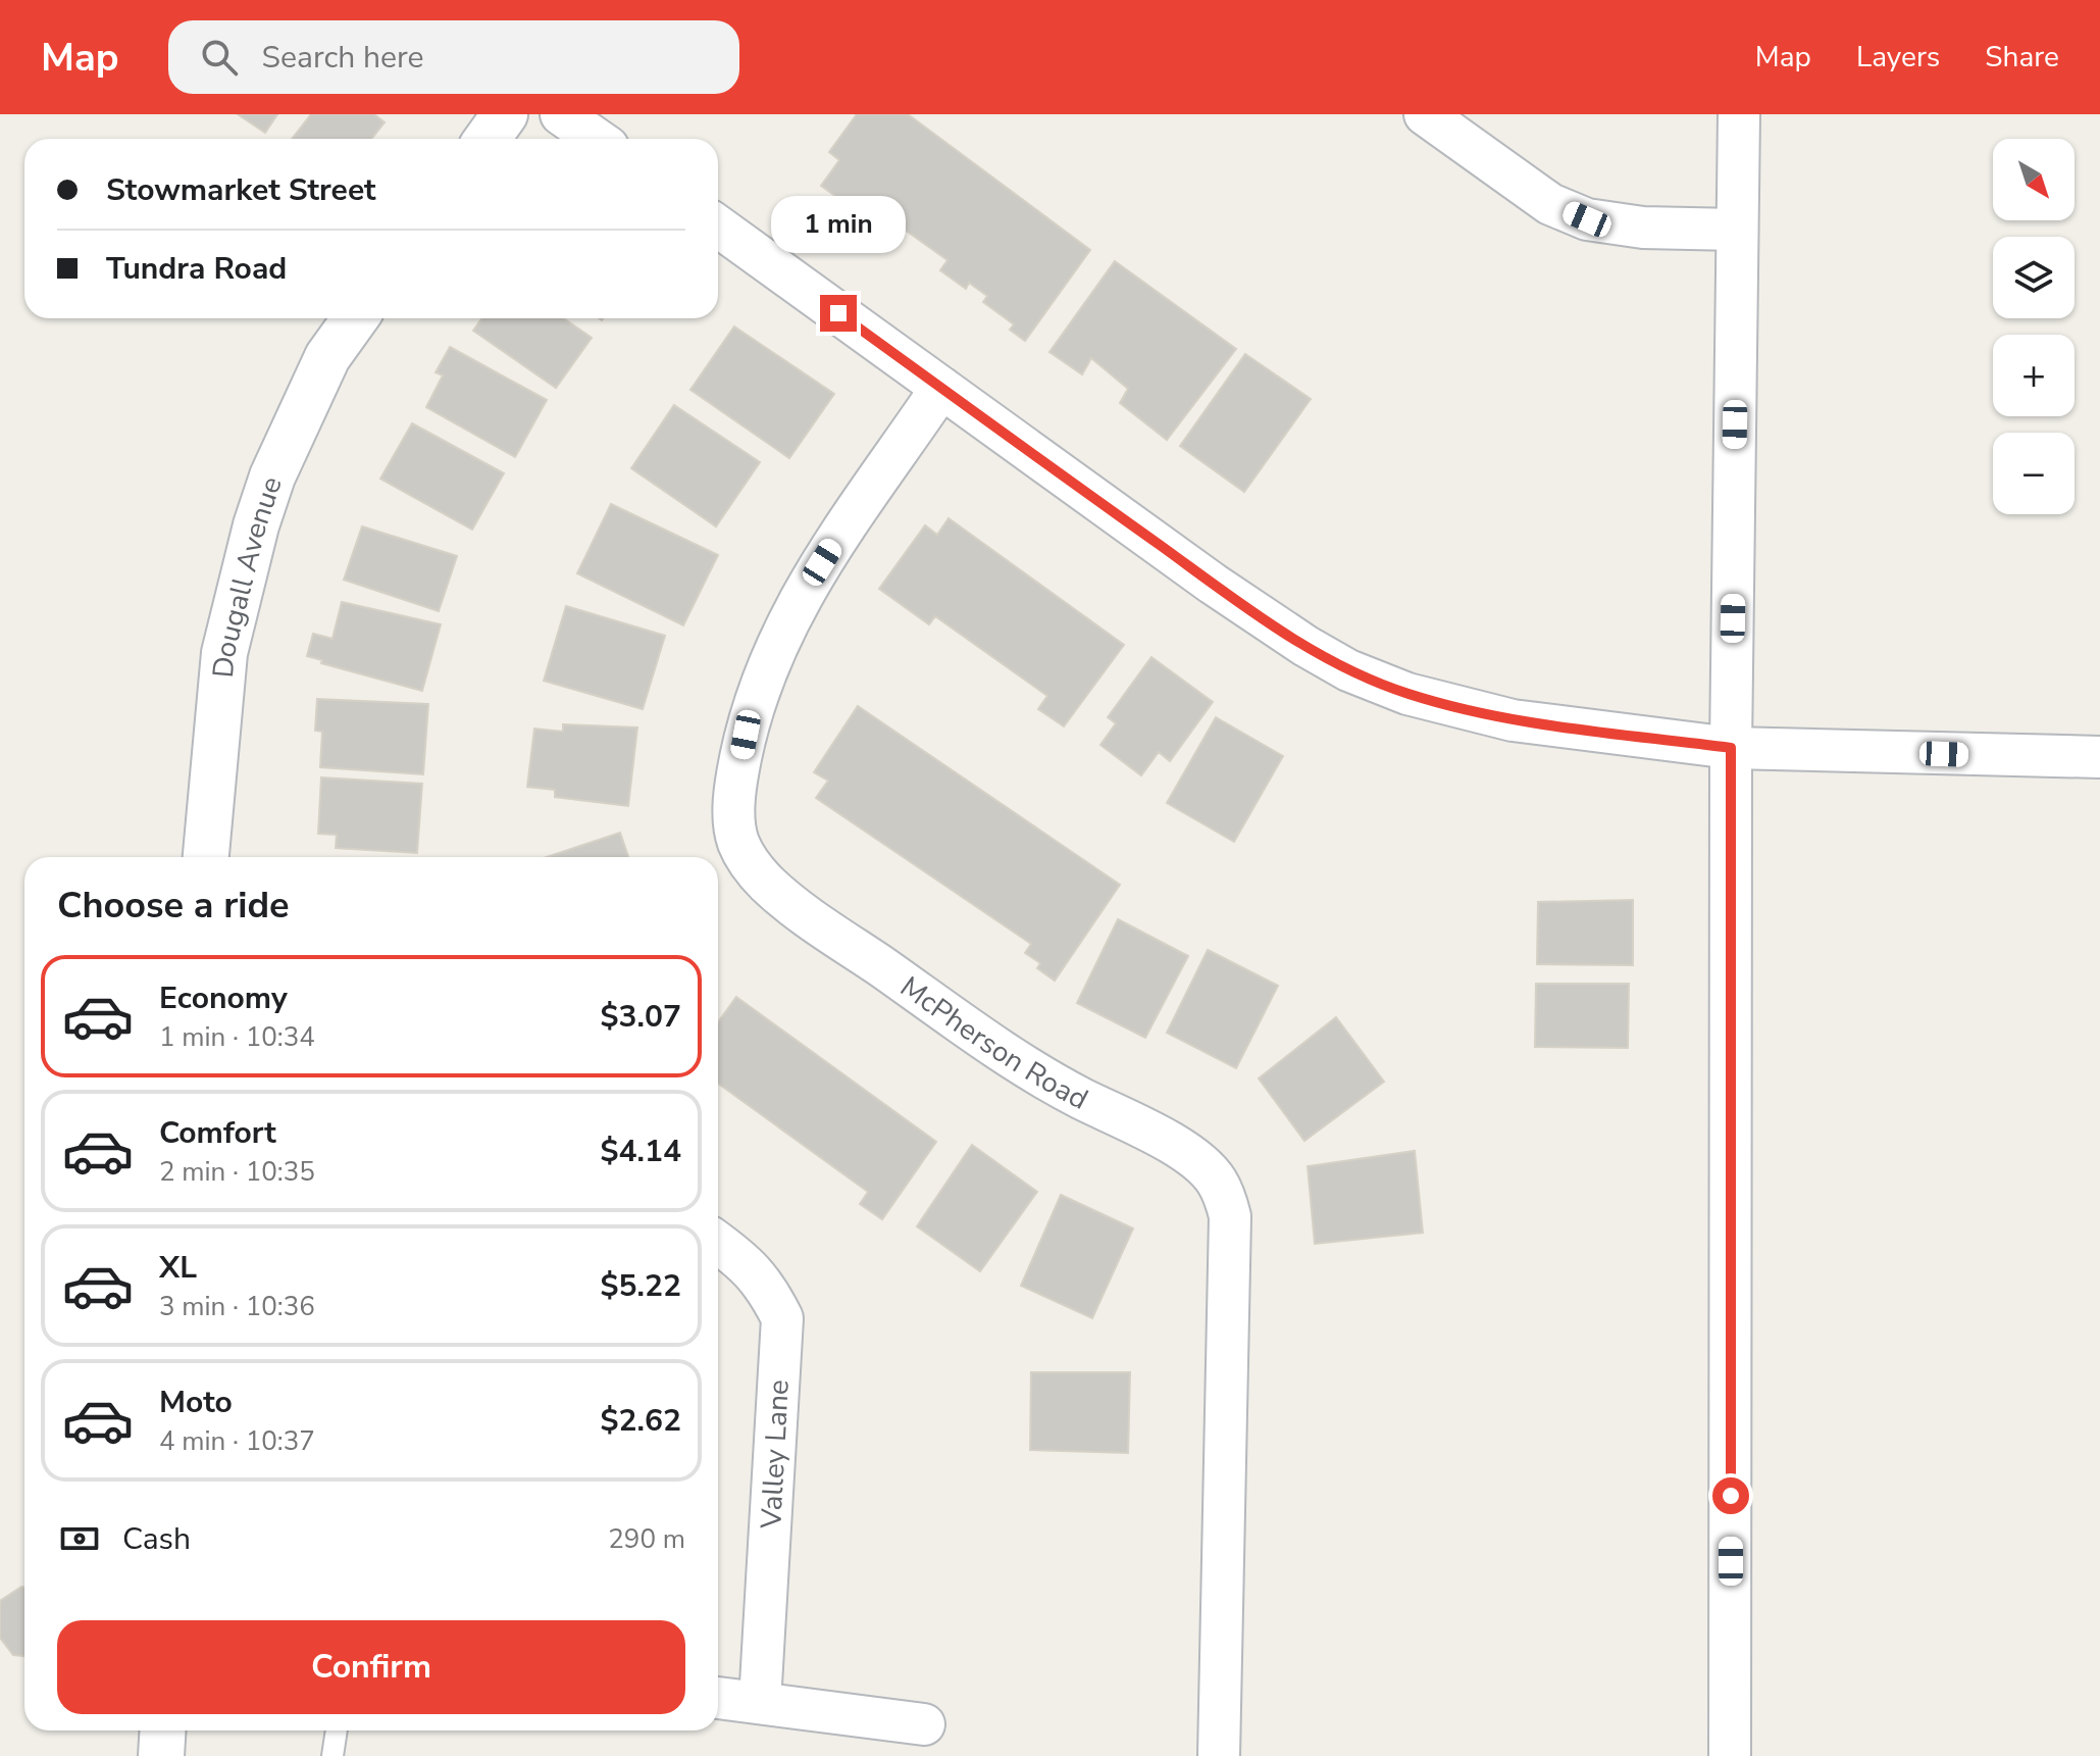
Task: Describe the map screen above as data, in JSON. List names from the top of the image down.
{
  "streets": {
    "street": ["Dougall Avenue", "McPherson Road", "Valley Lane"]
  },
  "north": "bottom right",
  "page": {
    "header": "Map",
    "search": "Search here",
    "nav": ["Map", "Layers", "Share"],
    "map_buttons": ["+", "−"],
    "banner": ["Stowmarket Street", "Tundra Road"],
    "bubble": "1 min",
    "heading": "Choose a ride",
    "list": [
      {
        "name": "Economy",
        "note": "1 min · 10:34",
        "value": "$3.07"
      },
      {
        "name": "Comfort",
        "note": "2 min · 10:35",
        "value": "$4.14"
      },
      {
        "name": "XL",
        "note": "3 min · 10:36",
        "value": "$5.22"
      },
      {
        "name": "Moto",
        "note": "4 min · 10:37",
        "value": "$2.62"
      }
    ],
    "pay": ["Cash", "290 m"],
    "buttons": "Confirm"
  }
}
